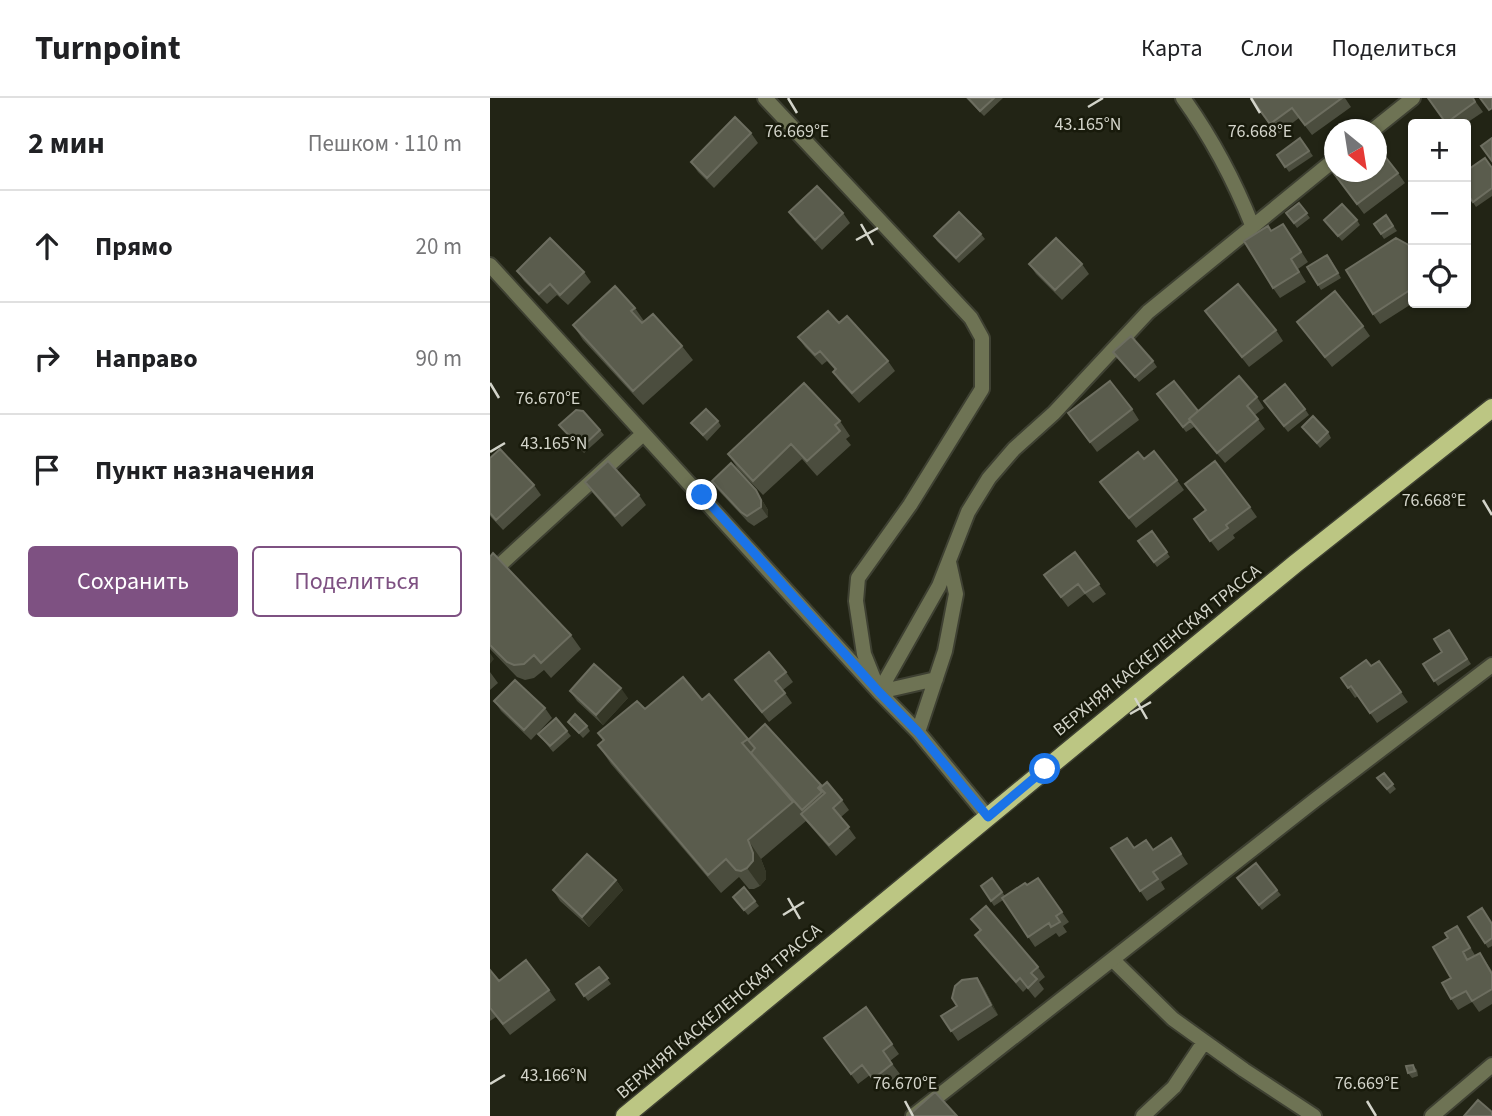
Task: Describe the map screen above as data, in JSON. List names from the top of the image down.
{
  "streets": {
    "main road": ["ВЕРХНЯЯ КАСКЕЛЕНСКАЯ ТРАССА"]
  },
  "north": "bottom right",
  "page": {
    "header": "Turnpoint",
    "nav": ["Карта", "Слои", "Поделиться"],
    "heading": ["2 мин", "Пешком · 110 m"],
    "map_buttons": ["+", "−"],
    "list": [
      ["Прямо", "20 m"],
      ["Направо", "90 m"],
      "Пункт назначения"
    ],
    "buttons": ["Сохранить", "Поделиться"]
  },
  "coordinates": [
    "43.165°N",
    "76.669°E",
    "76.668°E",
    "76.670°E",
    "43.166°N"
  ]
}
